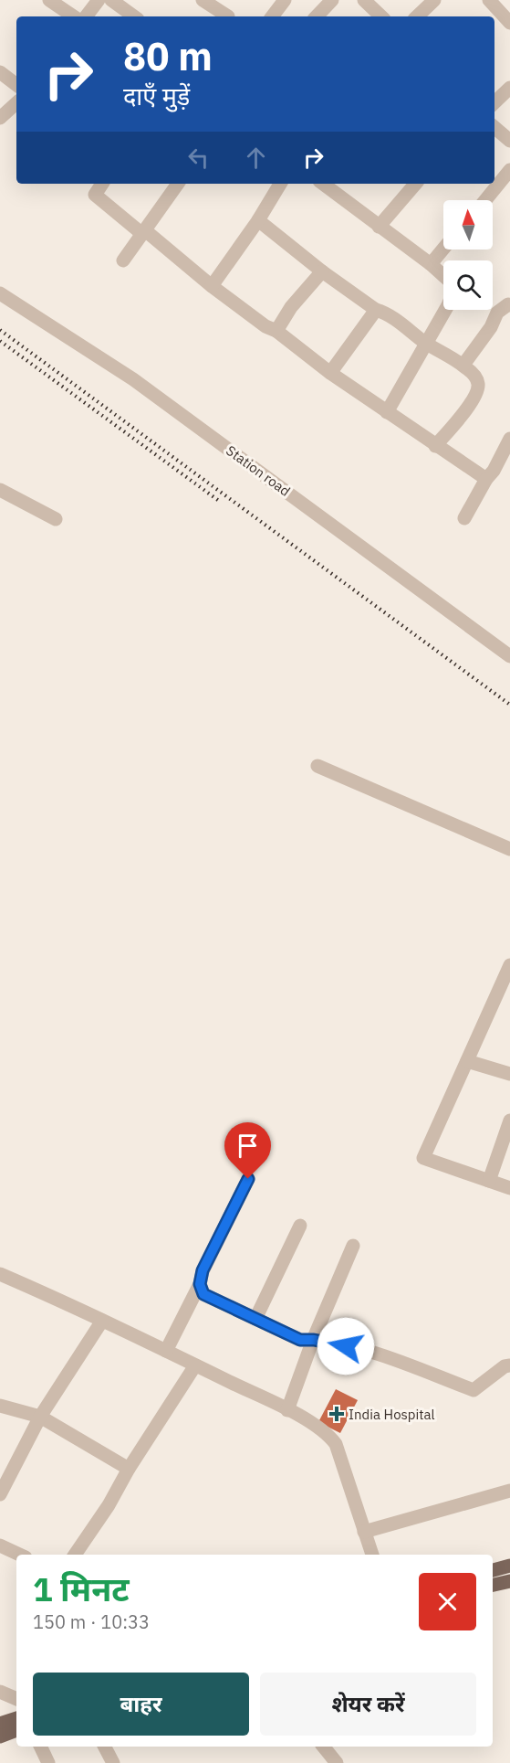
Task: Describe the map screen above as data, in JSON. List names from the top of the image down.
{
  "streets": {
    "street": ["Station road"]
  },
  "places": {
    "health": ["India Hospital"]
  },
  "north": "top",
  "page": {
    "turn": ["80 m", "दाएँ मुड़ें"],
    "heading": ["1 मिनट", "150 m · 10:33"],
    "buttons": ["बाहर", "शेयर करें"]
  }
}
